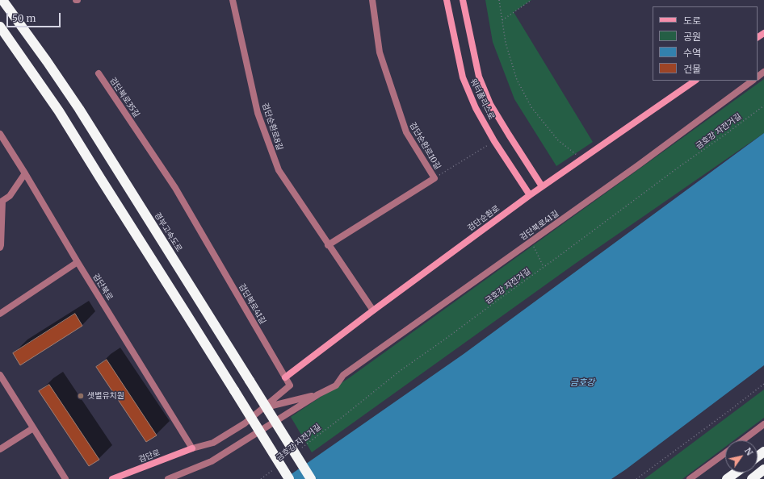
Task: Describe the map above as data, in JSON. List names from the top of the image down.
{
  "streets": {
    "highway": ["경부고속도로"],
    "street": [
      "검단북로35길",
      "워터폴리스로",
      "검단순환로8길",
      "검단순환로10길",
      "검단순환로",
      "검단북로41길",
      "검단북로",
      "검단로"
    ],
    "path": ["금호강 자전거길"]
  },
  "crossings": [
    ["검단북로35길", "검단북로41길"],
    ["워터폴리스로", "검단순환로"],
    ["검단순환로8길", "검단순환로10길"],
    ["검단순환로8길", "검단순환로"],
    ["검단순환로", "검단북로41길"],
    ["검단북로41길", "검단북로"],
    ["검단북로41길", "검단로"],
    ["검단북로", "검단로"]
  ],
  "water": ["금호강"],
  "places": ["샛별유치원"],
  "legend": [
    "도로",
    "공원",
    "수역",
    "건물"
  ],
  "scale_bar": "50 m",
  "north": "top right"
}
